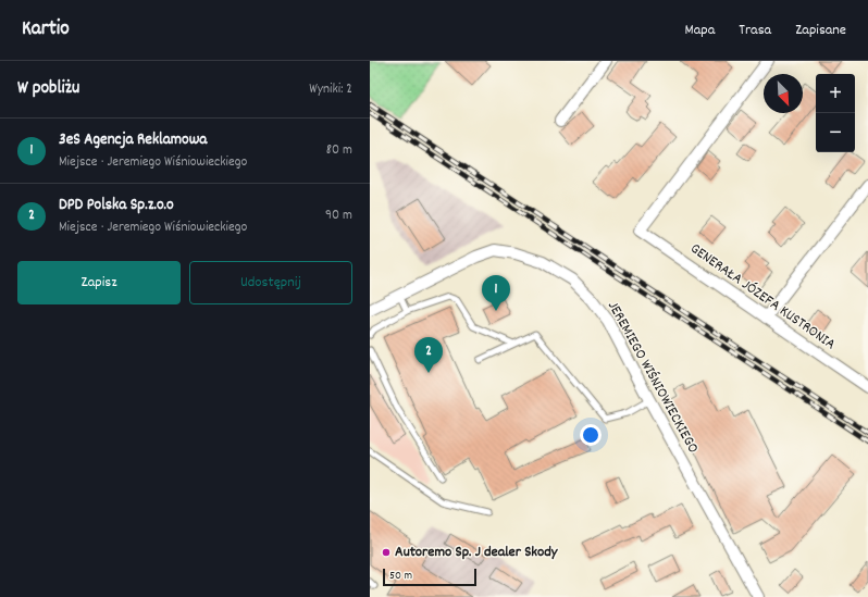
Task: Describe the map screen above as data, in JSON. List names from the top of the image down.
{
  "streets": {
    "street": ["GENERAŁA JÓZEFA KUSTRONIA", "JEREMIEGO WIŚNIOWIECKIEGO"]
  },
  "places": ["Autoremo Sp. J dealer Skody"],
  "scale_bar": "50 m",
  "north": "bottom right",
  "page": {
    "header": "Kartio",
    "nav": ["Mapa", "Trasa", "Zapisane"],
    "heading": ["W pobliżu", "Wyniki: 2"],
    "map_buttons": ["+", "−"],
    "list": [
      {
        "mark": "1",
        "name": "3eS Agencja Reklamowa",
        "note": "Miejsce · Jeremiego Wiśniowieckiego",
        "value": "80 m"
      },
      {
        "mark": "2",
        "name": "DPD Polska Sp.z.o.o",
        "note": "Miejsce · Jeremiego Wiśniowieckiego",
        "value": "90 m"
      }
    ],
    "buttons": ["Zapisz", "Udostępnij"],
    "pins": ["1", "2"],
    "scale": "50 m"
  }
}
